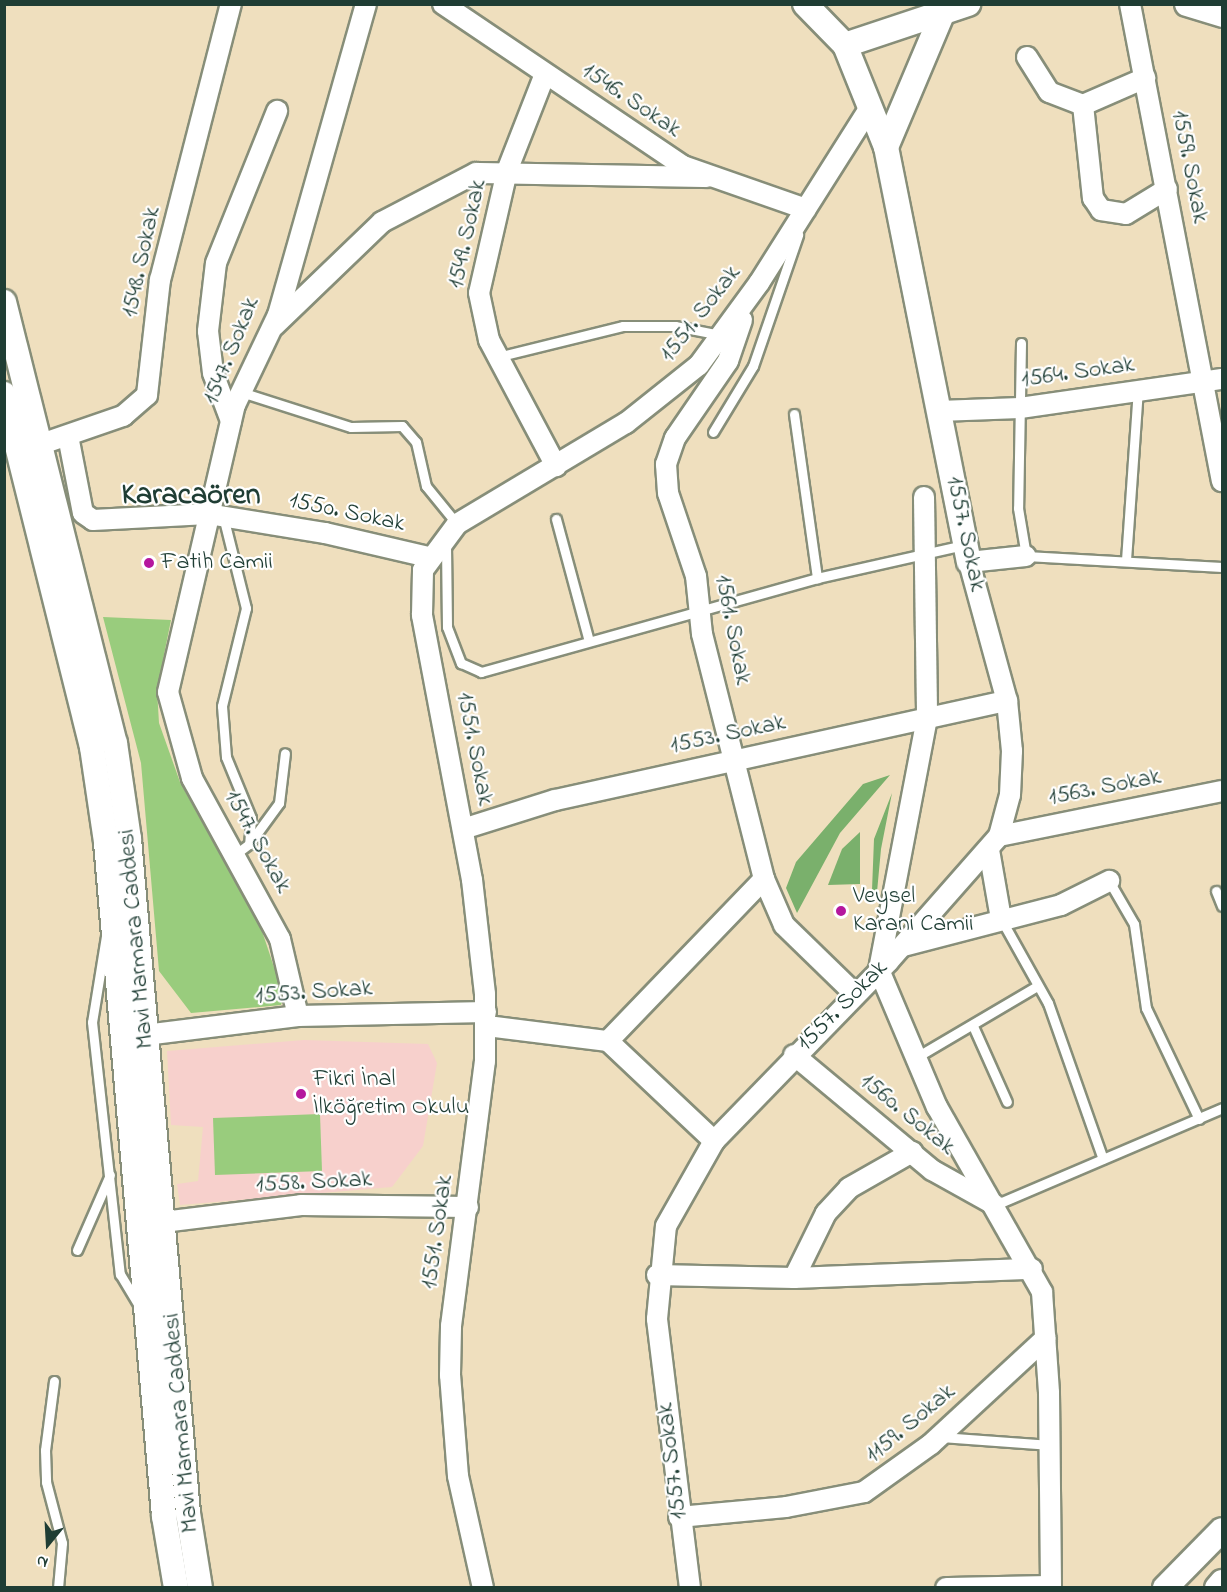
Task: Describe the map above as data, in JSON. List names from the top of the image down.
{
  "streets": {
    "street": [
      "1546. Sokak",
      "1559. Sokak",
      "1549. Sokak",
      "1548. Sokak",
      "1551. Sokak",
      "1547. Sokak",
      "1564. Sokak",
      "1550. Sokak",
      "1557. Sokak",
      "1561. Sokak",
      "1553. Sokak",
      "1563. Sokak",
      "Mavi Marmara Caddesi",
      "1560. Sokak",
      "1558. Sokak",
      "1159. Sokak"
    ]
  },
  "crossings": [
    ["1546. Sokak", "1549. Sokak"],
    ["1546. Sokak", "1551. Sokak"],
    ["1559. Sokak", "1564. Sokak"],
    ["1549. Sokak", "1551. Sokak"],
    ["1548. Sokak", "1550. Sokak"],
    ["1548. Sokak", "Mavi Marmara Caddesi"],
    ["1551. Sokak", "1550. Sokak"],
    ["1551. Sokak", "1557. Sokak"],
    ["1551. Sokak", "1561. Sokak"],
    ["1551. Sokak", "1553. Sokak"],
    ["1551. Sokak", "1558. Sokak"],
    ["1547. Sokak", "1550. Sokak"],
    ["1547. Sokak", "1553. Sokak"],
    ["1564. Sokak", "1557. Sokak"],
    ["1557. Sokak", "1561. Sokak"],
    ["1557. Sokak", "1553. Sokak"],
    ["1557. Sokak", "1563. Sokak"],
    ["1557. Sokak", "1560. Sokak"],
    ["1557. Sokak", "1159. Sokak"],
    ["1561. Sokak", "1553. Sokak"],
    ["1553. Sokak", "Mavi Marmara Caddesi"],
    ["Mavi Marmara Caddesi", "1558. Sokak"]
  ],
  "districts": ["Karacaören"],
  "places": ["Fatih Camii", "Veysel Karani Camii", "Fikri İnal İlköğretim Okulu"],
  "north": "bottom"
}
